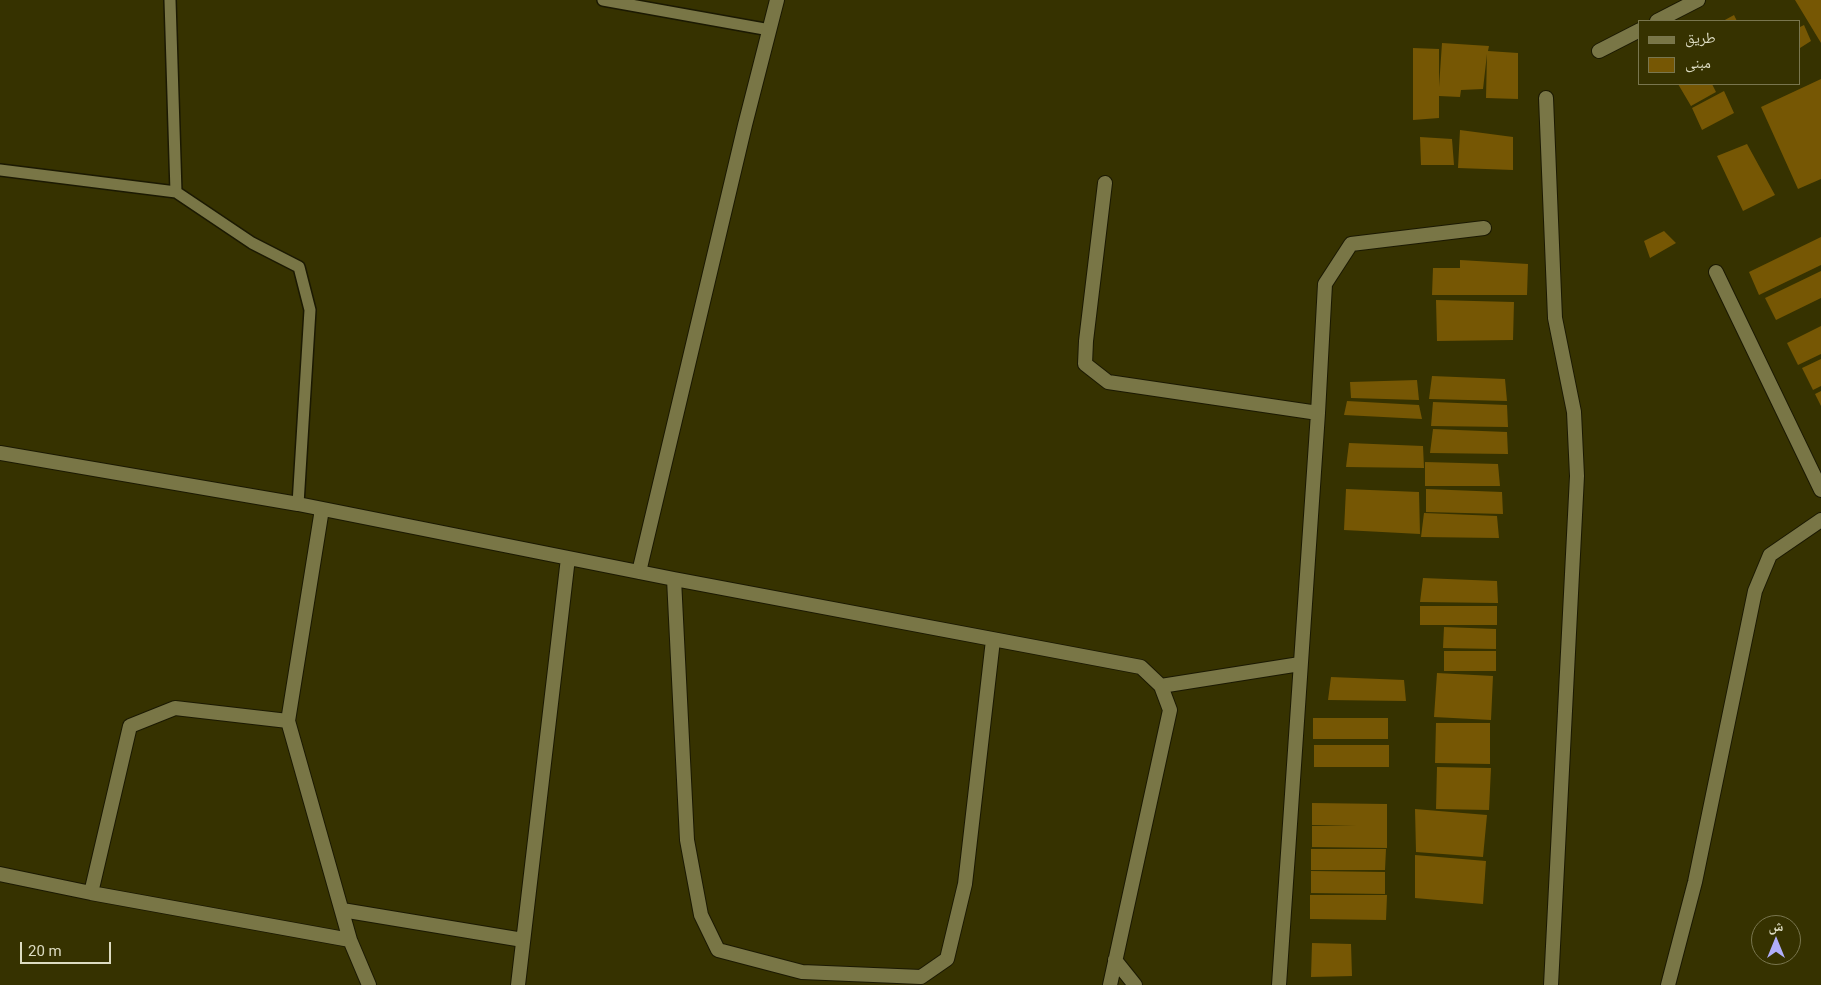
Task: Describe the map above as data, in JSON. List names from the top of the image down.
{
  "legend": ["طريق", "مبنى"],
  "scale_bar": "20 m",
  "north": "top"
}
